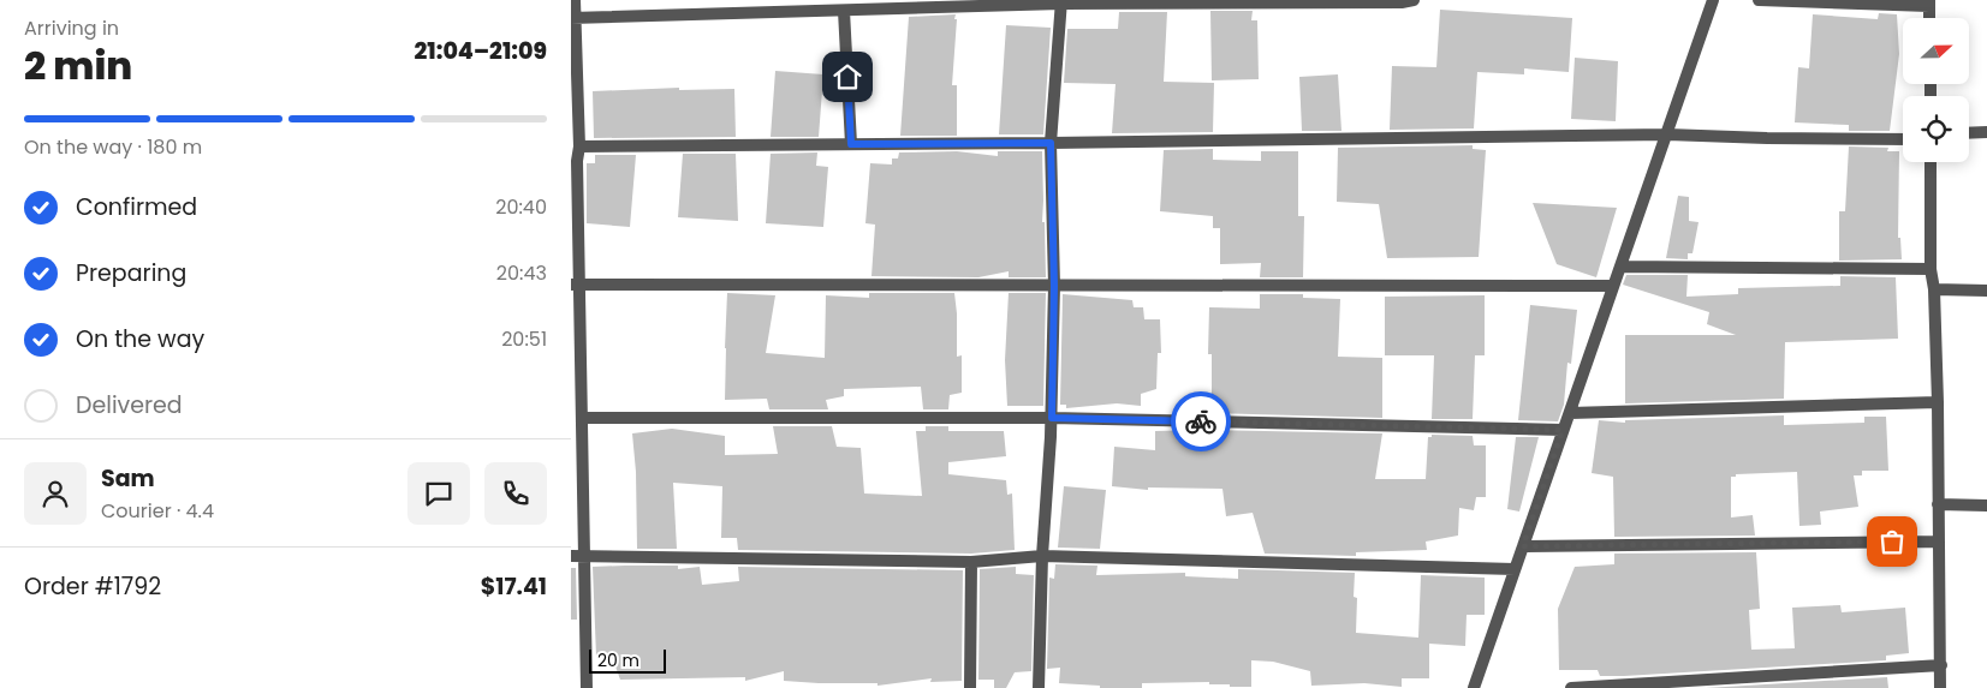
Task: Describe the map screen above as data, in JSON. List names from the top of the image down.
{
  "scale_bar": "20 m",
  "north": "right",
  "page": {
    "heading": ["2 min", "Arriving in", "21:04–21:09"],
    "panel": [
      "Sam",
      "Courier · 4.4",
      "Order #1792",
      "$17.41"
    ],
    "bar": "On the way · 180 m",
    "list": [
      ["Confirmed", "20:40"],
      ["Preparing", "20:43"],
      ["On the way", "20:51"],
      "Delivered"
    ],
    "scale": "20 m"
  }
}
